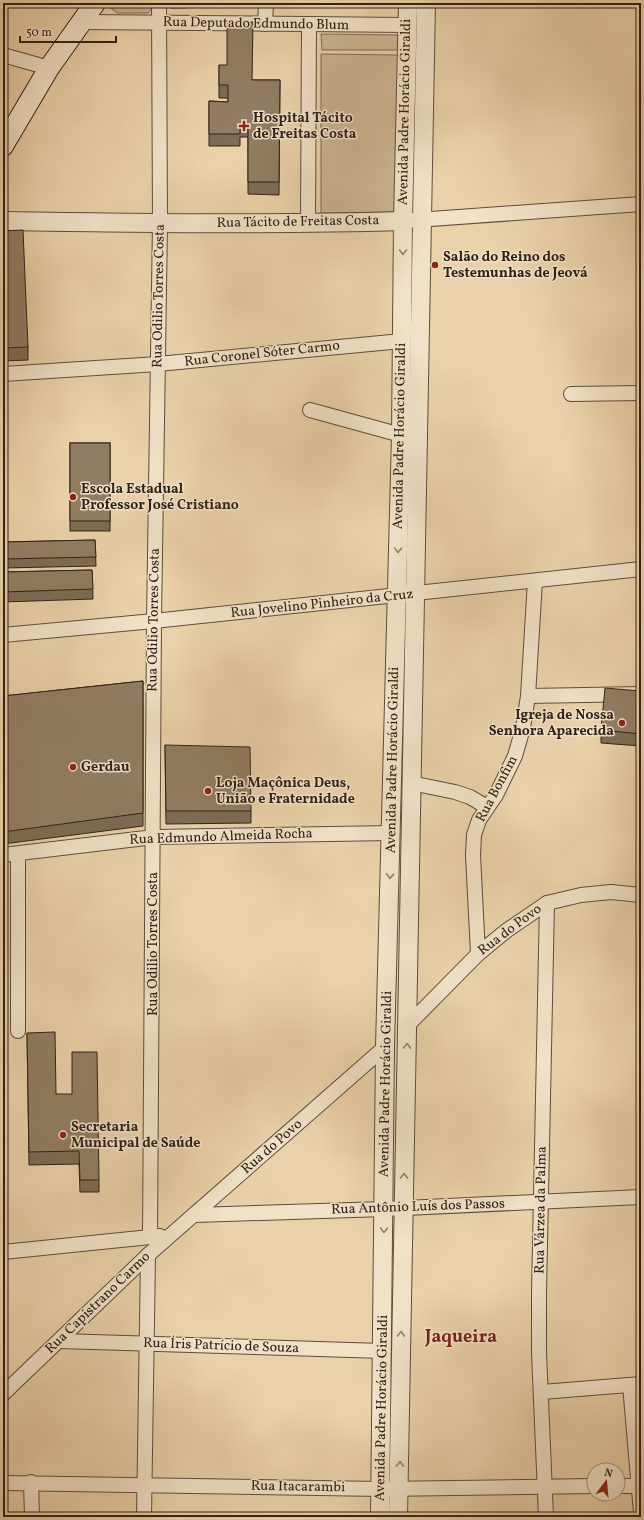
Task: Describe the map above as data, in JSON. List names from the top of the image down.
{
  "streets": {
    "street": [
      "Rua Deputado Edmundo Blum",
      "Avenida Padre Horácio Giraldi",
      "Rua Tácito de Freitas Costa",
      "Rua Odilio Torres Costa",
      "Rua Coronel Sóter Carmo",
      "Rua Jovelino Pinheiro da Cruz",
      "Rua Bonfim",
      "Rua Edmundo Almeida Rocha",
      "Rua do Povo",
      "Rua Antônio Luís dos Passos",
      "Rua Várzea da Palma",
      "Rua Capistrano Carmo",
      "Rua Íris Patrício de Souza",
      "Rua Itacarambi"
    ]
  },
  "crossings": [
    ["Rua Deputado Edmundo Blum", "Avenida Padre Horácio Giraldi"],
    ["Rua Deputado Edmundo Blum", "Rua Odilio Torres Costa"],
    ["Avenida Padre Horácio Giraldi", "Rua Tácito de Freitas Costa"],
    ["Avenida Padre Horácio Giraldi", "Rua Coronel Sóter Carmo"],
    ["Avenida Padre Horácio Giraldi", "Rua Jovelino Pinheiro da Cruz"],
    ["Avenida Padre Horácio Giraldi", "Rua Edmundo Almeida Rocha"],
    ["Avenida Padre Horácio Giraldi", "Rua do Povo"],
    ["Avenida Padre Horácio Giraldi", "Rua Antônio Luís dos Passos"],
    ["Avenida Padre Horácio Giraldi", "Rua Íris Patrício de Souza"],
    ["Avenida Padre Horácio Giraldi", "Rua Itacarambi"],
    ["Rua Tácito de Freitas Costa", "Rua Odilio Torres Costa"],
    ["Rua Odilio Torres Costa", "Rua Coronel Sóter Carmo"],
    ["Rua Odilio Torres Costa", "Rua Jovelino Pinheiro da Cruz"],
    ["Rua Odilio Torres Costa", "Rua Edmundo Almeida Rocha"],
    ["Rua Jovelino Pinheiro da Cruz", "Rua Bonfim"],
    ["Rua Bonfim", "Rua do Povo"],
    ["Rua do Povo", "Rua Antônio Luís dos Passos"],
    ["Rua do Povo", "Rua Várzea da Palma"],
    ["Rua do Povo", "Rua Capistrano Carmo"],
    ["Rua Antônio Luís dos Passos", "Rua Várzea da Palma"],
    ["Rua Antônio Luís dos Passos", "Rua Capistrano Carmo"],
    ["Rua Várzea da Palma", "Rua Itacarambi"],
    ["Rua Capistrano Carmo", "Rua Íris Patrício de Souza"]
  ],
  "districts": ["Jaqueira"],
  "places": {
    "health": ["Hospital Tácito de Freitas Costa"],
    "other": [
      "Salão do Reino dos Testemunhas de Jeová",
      "Escola Estadual Professor José Cristiano",
      "Igreja de Nossa Senhora Aparecida",
      "Gerdau",
      "Loja Maçônica Deus, União e Fraternidade",
      "Secretaria Municipal de Saúde"
    ]
  },
  "scale_bar": "50 m",
  "north": "top"
}
